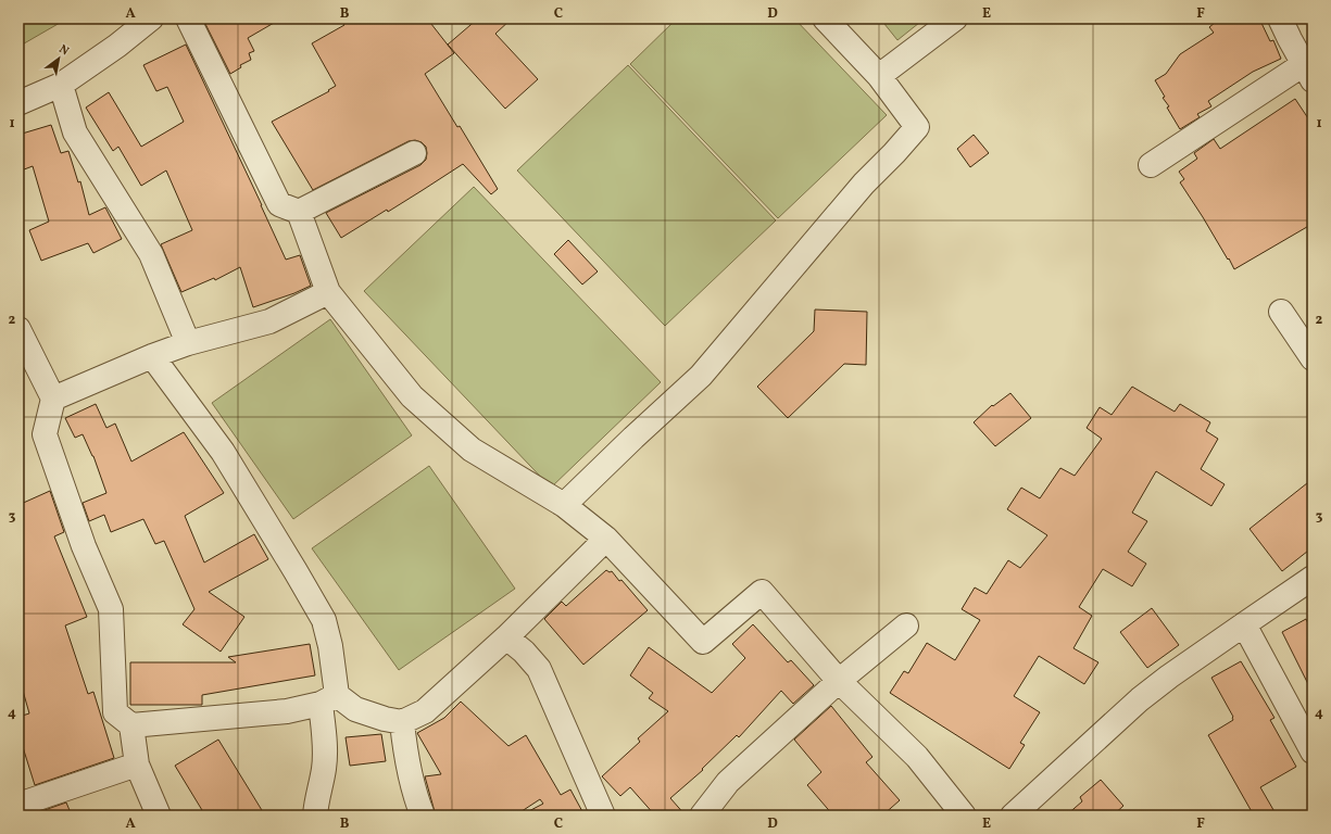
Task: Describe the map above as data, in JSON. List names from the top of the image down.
{
  "north": "top right",
  "grid": {
    "columns": [
      "A",
      "B",
      "C",
      "D",
      "E",
      "F"
    ],
    "rows": [
      "1",
      "2",
      "3",
      "4"
    ]
  }
}
